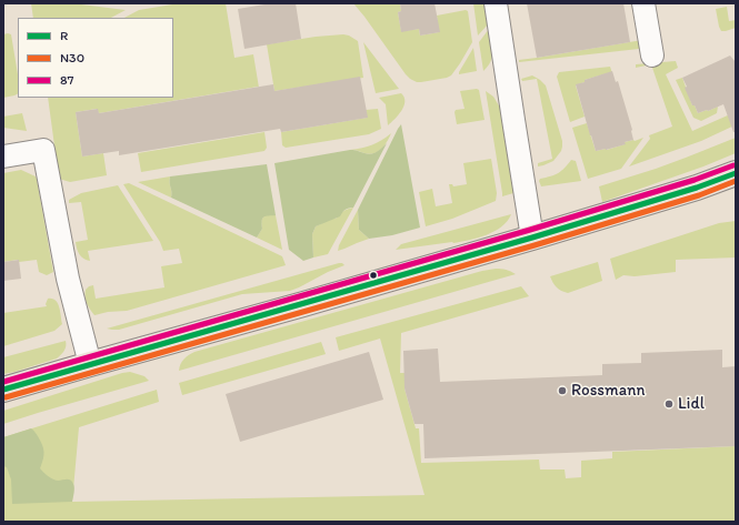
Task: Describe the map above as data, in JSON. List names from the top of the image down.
{
  "places": ["Rossmann", "Lidl"],
  "lines": ["transit line 87", "transit line R", "transit line N30"],
  "legend": ["R", "N30", "87"]
}
